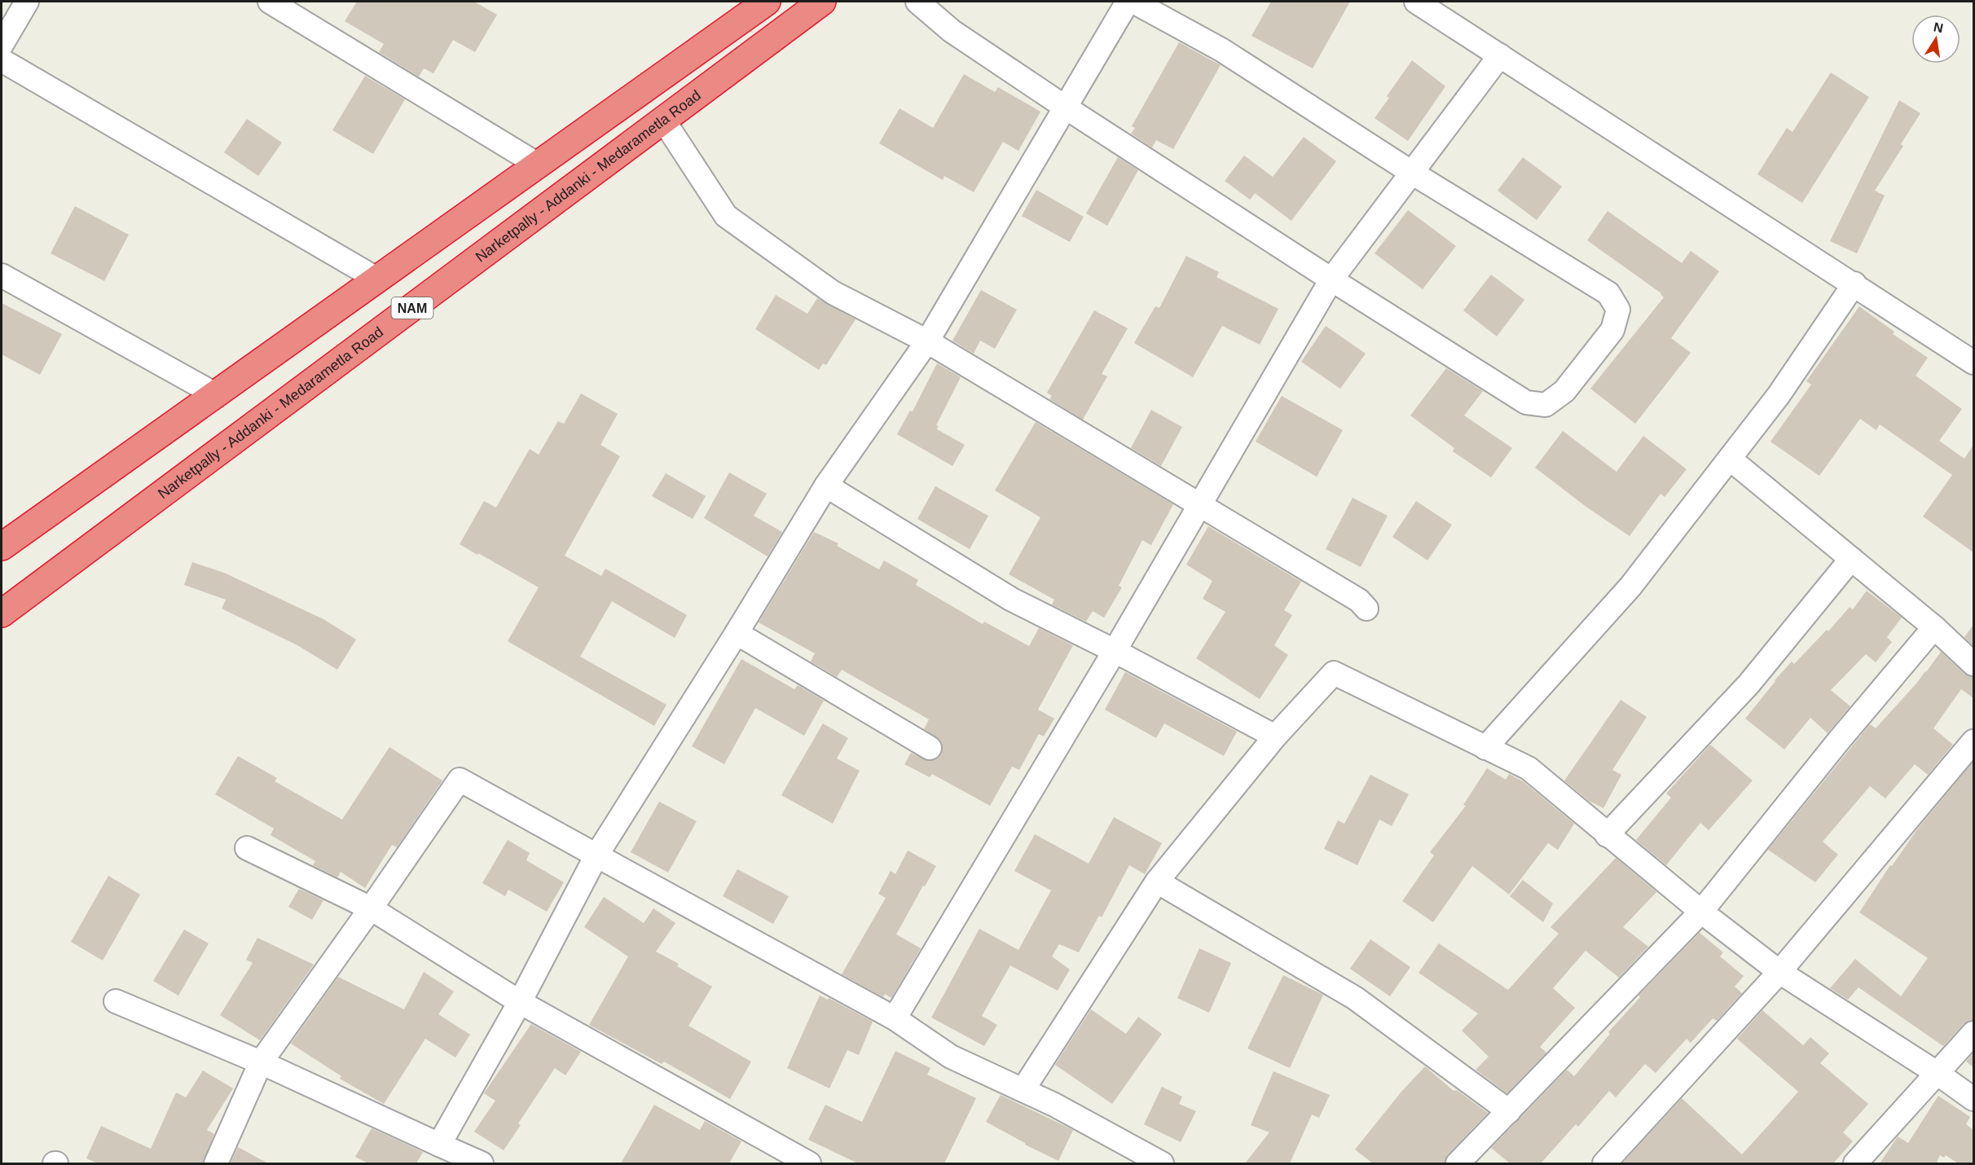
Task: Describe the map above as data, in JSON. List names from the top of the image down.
{
  "streets": {
    "highway": ["Narketpally - Addanki - Medarametla Road", "NAM"]
  },
  "north": "top"
}
